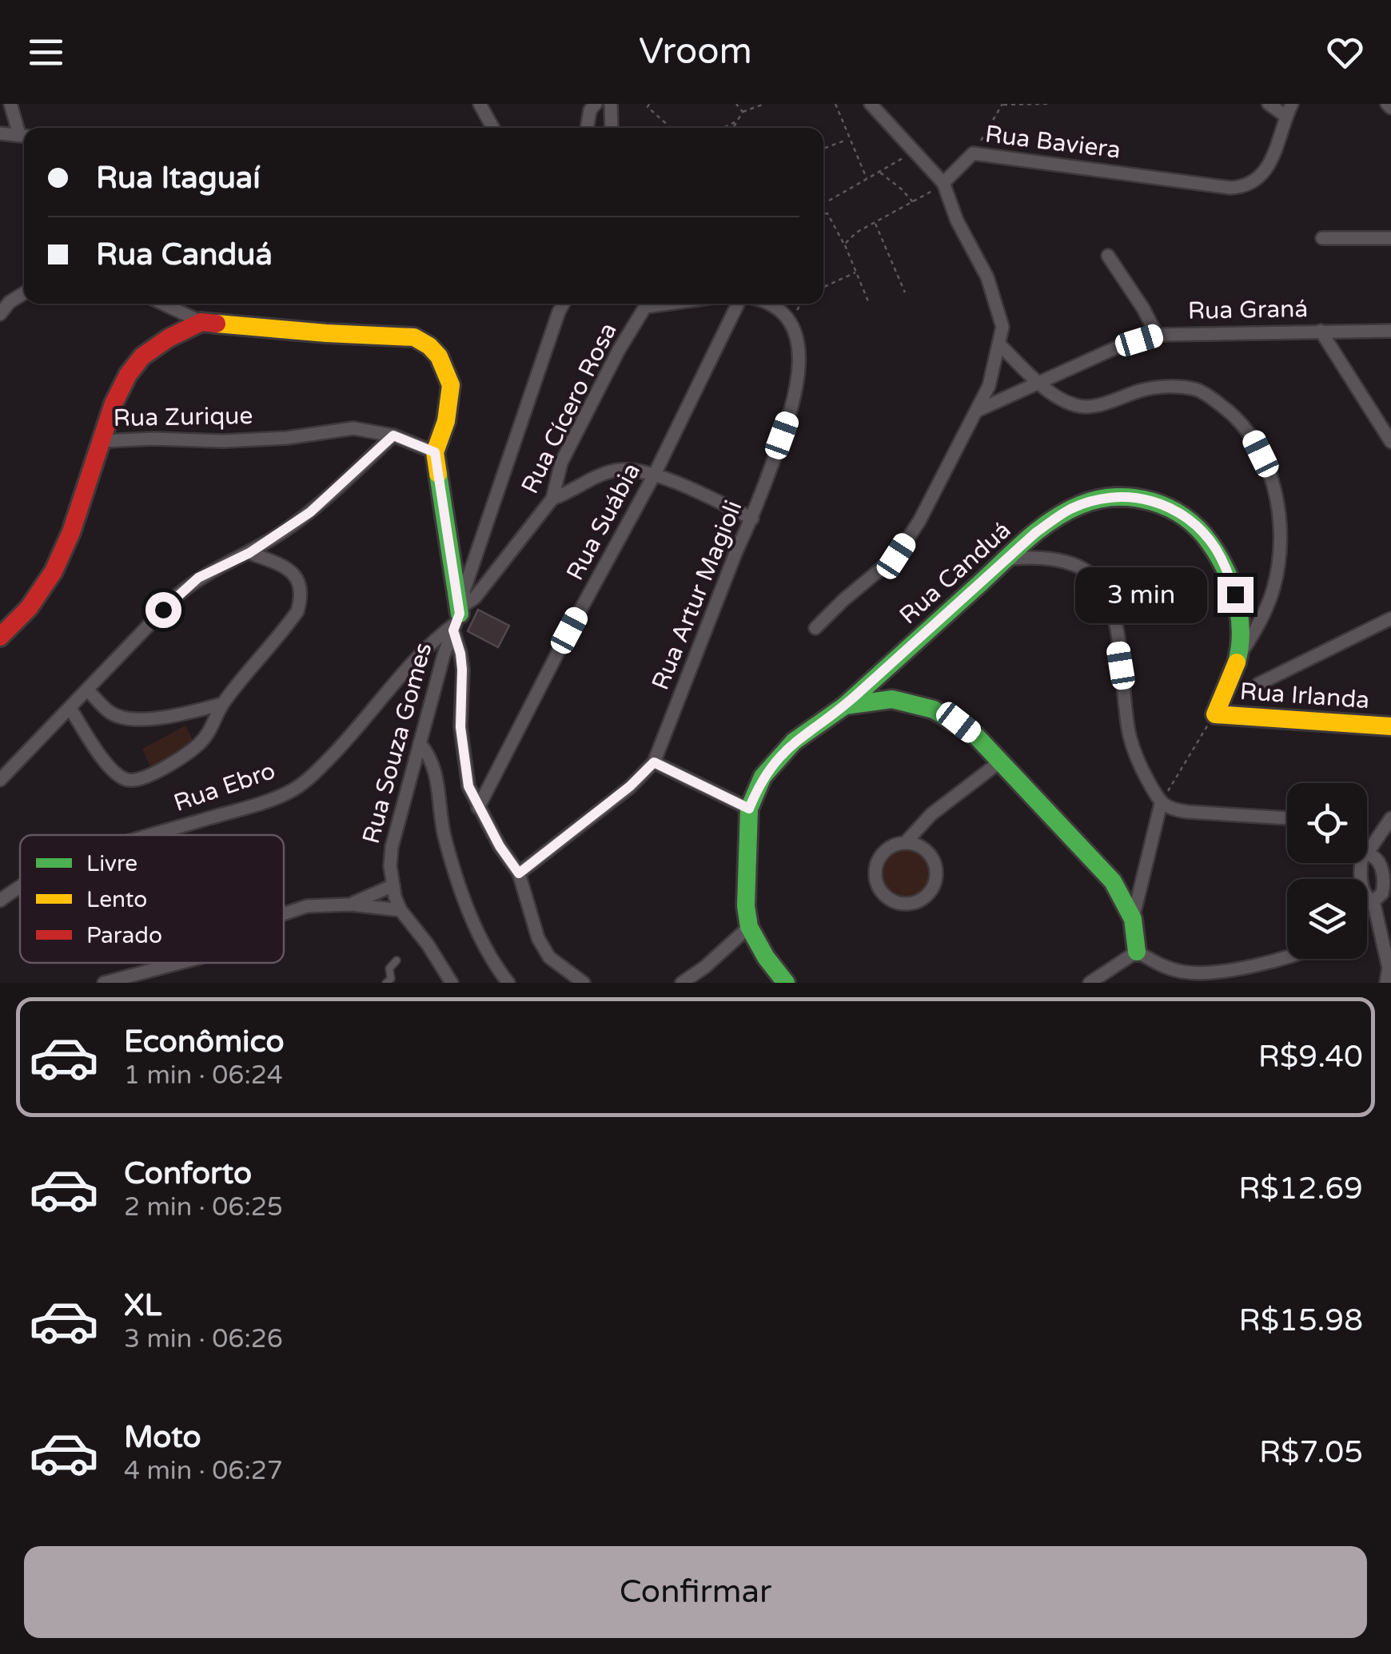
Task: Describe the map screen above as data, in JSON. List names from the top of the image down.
{
  "streets": {
    "street": [
      "Rua Baviera",
      "Rua Graná",
      "Rua Cícero Rosa",
      "Rua Zurique",
      "Rua Suábia",
      "Rua Canduá",
      "Rua Artur Magioli",
      "Rua Irlanda",
      "Rua Souza Gomes",
      "Rua Ebro"
    ]
  },
  "crossings": [
    ["Rua Cícero Rosa", "Rua Souza Gomes"],
    ["Rua Cícero Rosa", "Rua Ebro"],
    ["Rua Canduá", "Rua Irlanda"],
    ["Rua Souza Gomes", "Rua Ebro"]
  ],
  "legend": ["Livre", "Lento", "Parado"],
  "page": {
    "header": "Vroom",
    "banner": ["Rua Itaguaí", "Rua Canduá"],
    "bubble": "3 min",
    "list": [
      {
        "name": "Econômico",
        "note": "1 min · 06:24",
        "value": "R$9.40"
      },
      {
        "name": "Conforto",
        "note": "2 min · 06:25",
        "value": "R$12.69"
      },
      {
        "name": "XL",
        "note": "3 min · 06:26",
        "value": "R$15.98"
      },
      {
        "name": "Moto",
        "note": "4 min · 06:27",
        "value": "R$7.05"
      }
    ],
    "buttons": "Confirmar"
  }
}
